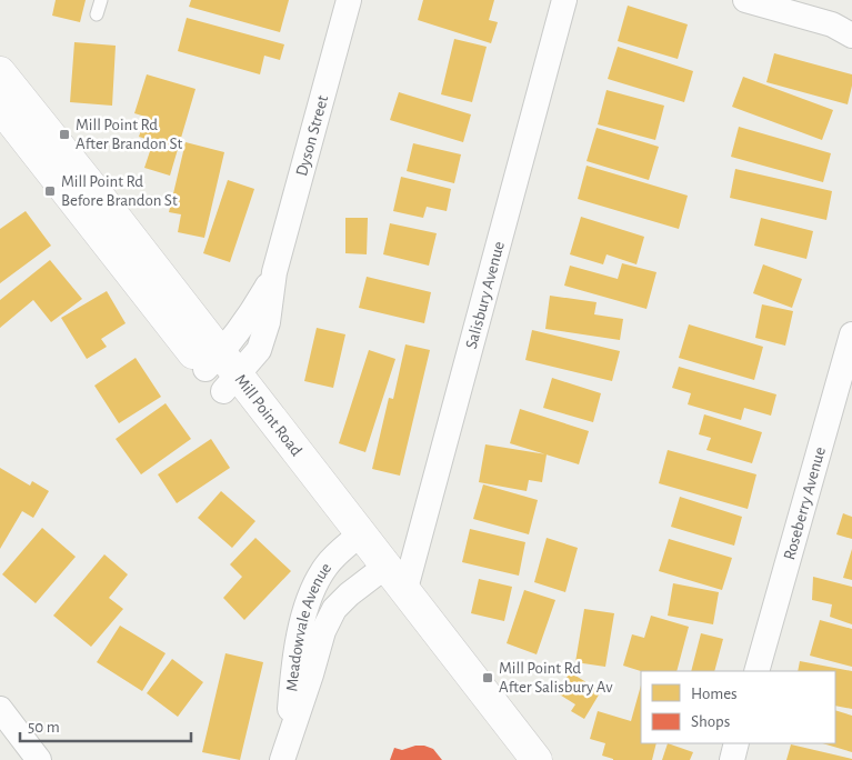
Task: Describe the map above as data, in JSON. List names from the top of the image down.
{
  "streets": {
    "main road": ["Mill Point Road"],
    "street": [
      "Dyson Street",
      "Salisbury Avenue",
      "Roseberry Avenue",
      "Meadowvale Avenue"
    ]
  },
  "crossings": [
    ["Dyson Street", "Mill Point Road"],
    ["Salisbury Avenue", "Mill Point Road"],
    ["Mill Point Road", "Meadowvale Avenue"]
  ],
  "places": {
    "transit": ["Mill Point Rd After Brandon St", "Mill Point Rd Before Brandon St", "Mill Point Rd After Salisbury Av"]
  },
  "legend": ["Homes", "Shops"],
  "scale_bar": "50 m"
}
